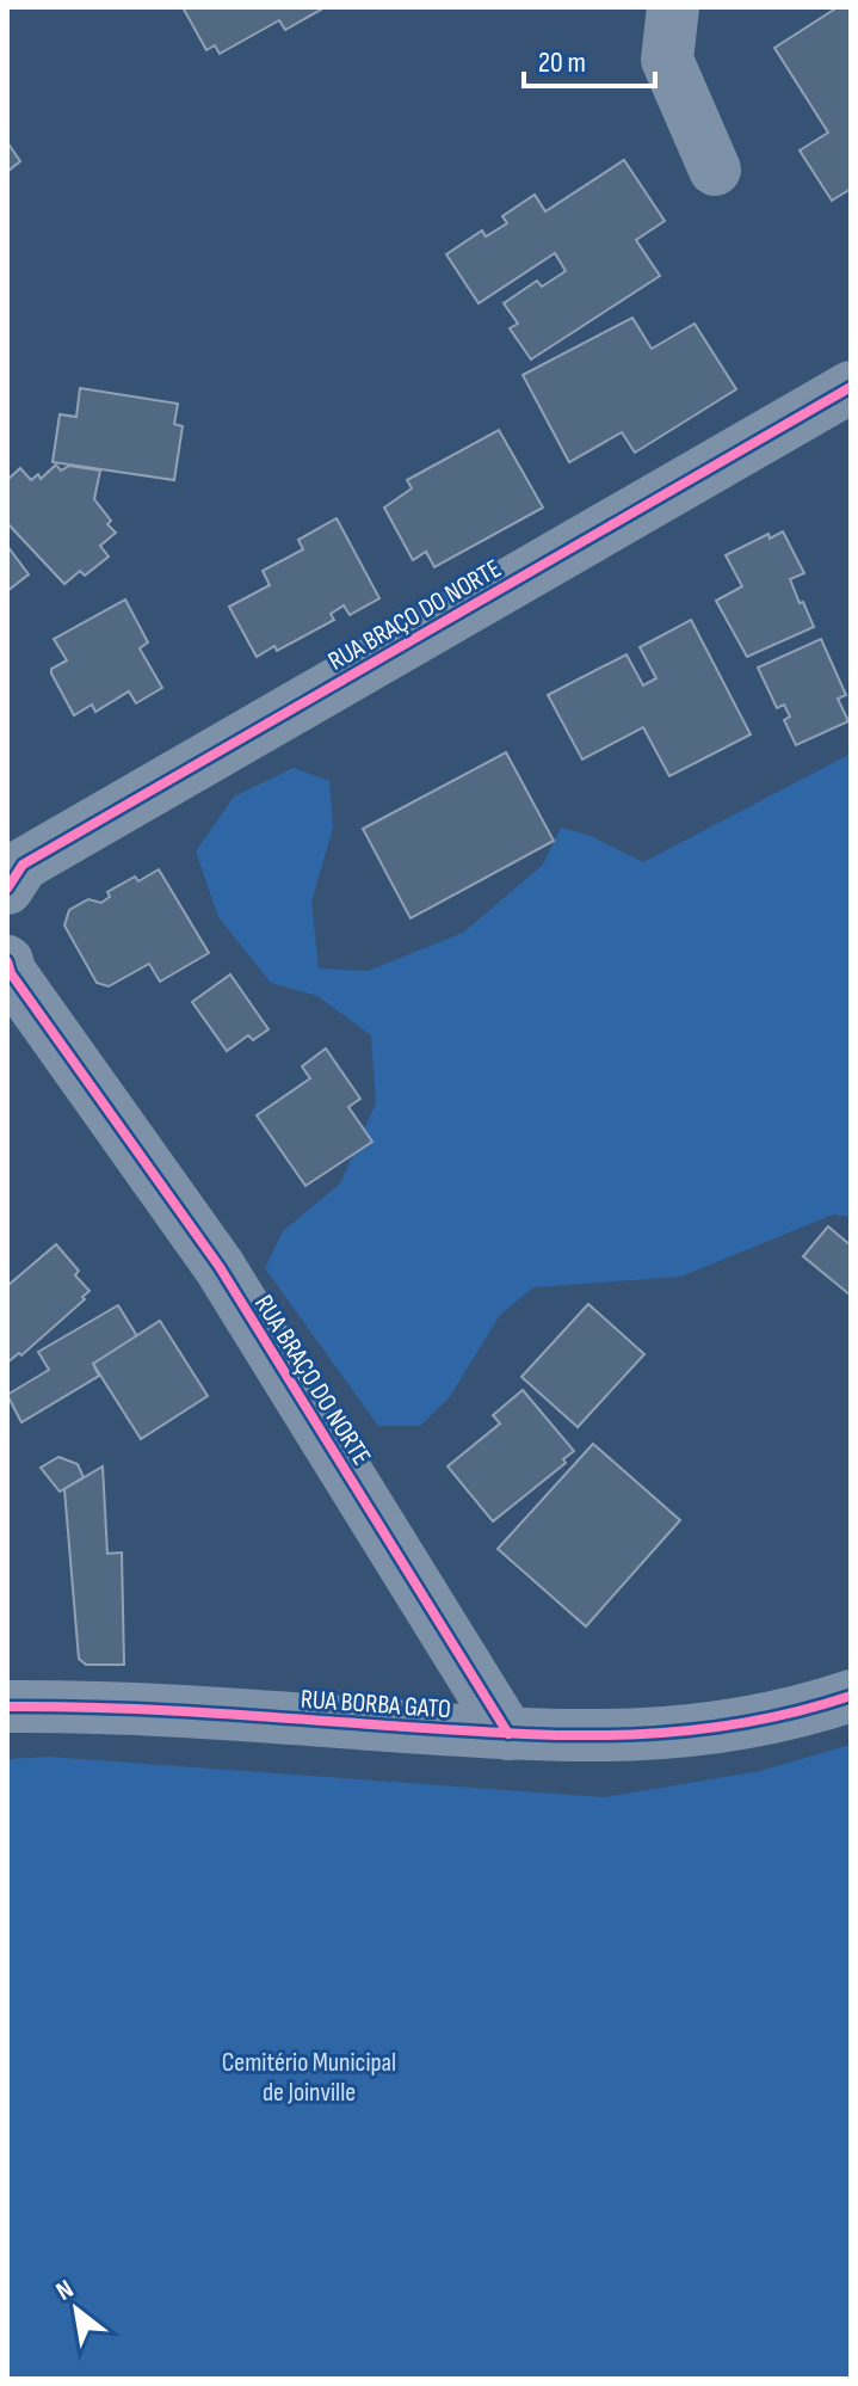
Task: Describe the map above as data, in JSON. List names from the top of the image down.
{
  "streets": {
    "street": ["RUA BRAÇO DO NORTE", "RUA BORBA GATO"]
  },
  "crossings": [
    ["RUA BRAÇO DO NORTE", "RUA BORBA GATO"]
  ],
  "parks": ["Cemitério Municipal de Joinville"],
  "scale_bar": "20 m",
  "north": "top left"
}
